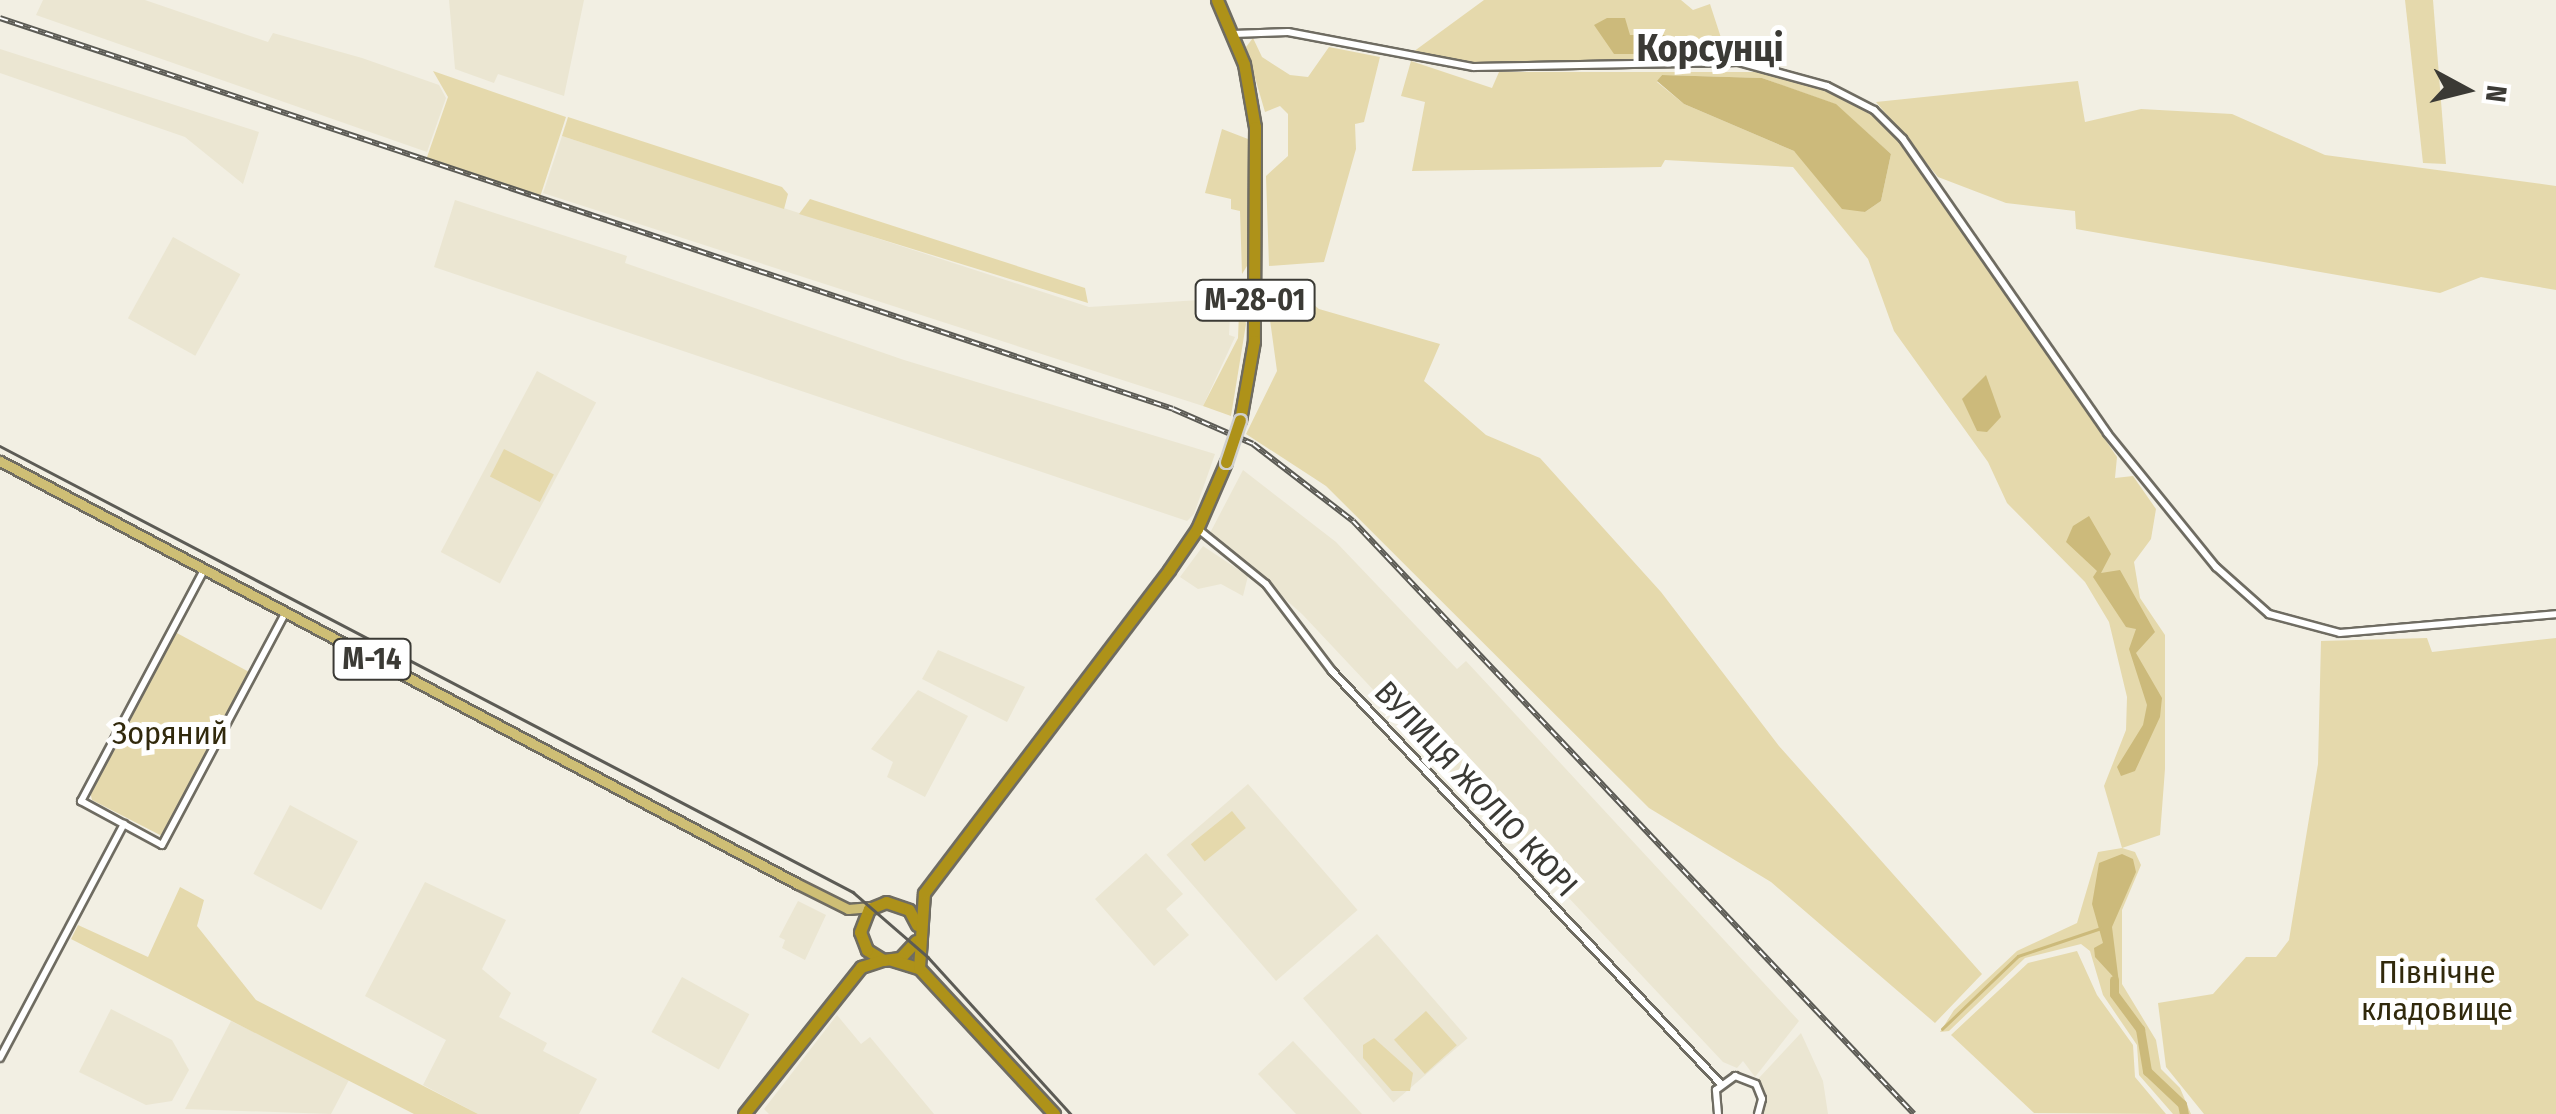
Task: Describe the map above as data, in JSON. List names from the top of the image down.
{
  "streets": {
    "highway": ["М-28-01"],
    "main road": ["М-14"],
    "street": ["ВУЛИЦЯ ЖОЛІО КЮРІ"]
  },
  "crossings": [
    ["М-28-01", "ВУЛИЦЯ ЖОЛІО КЮРІ"]
  ],
  "districts": ["Корсунці"],
  "parks": ["Зоряний", "Північне кладовище"],
  "north": "right"
}
